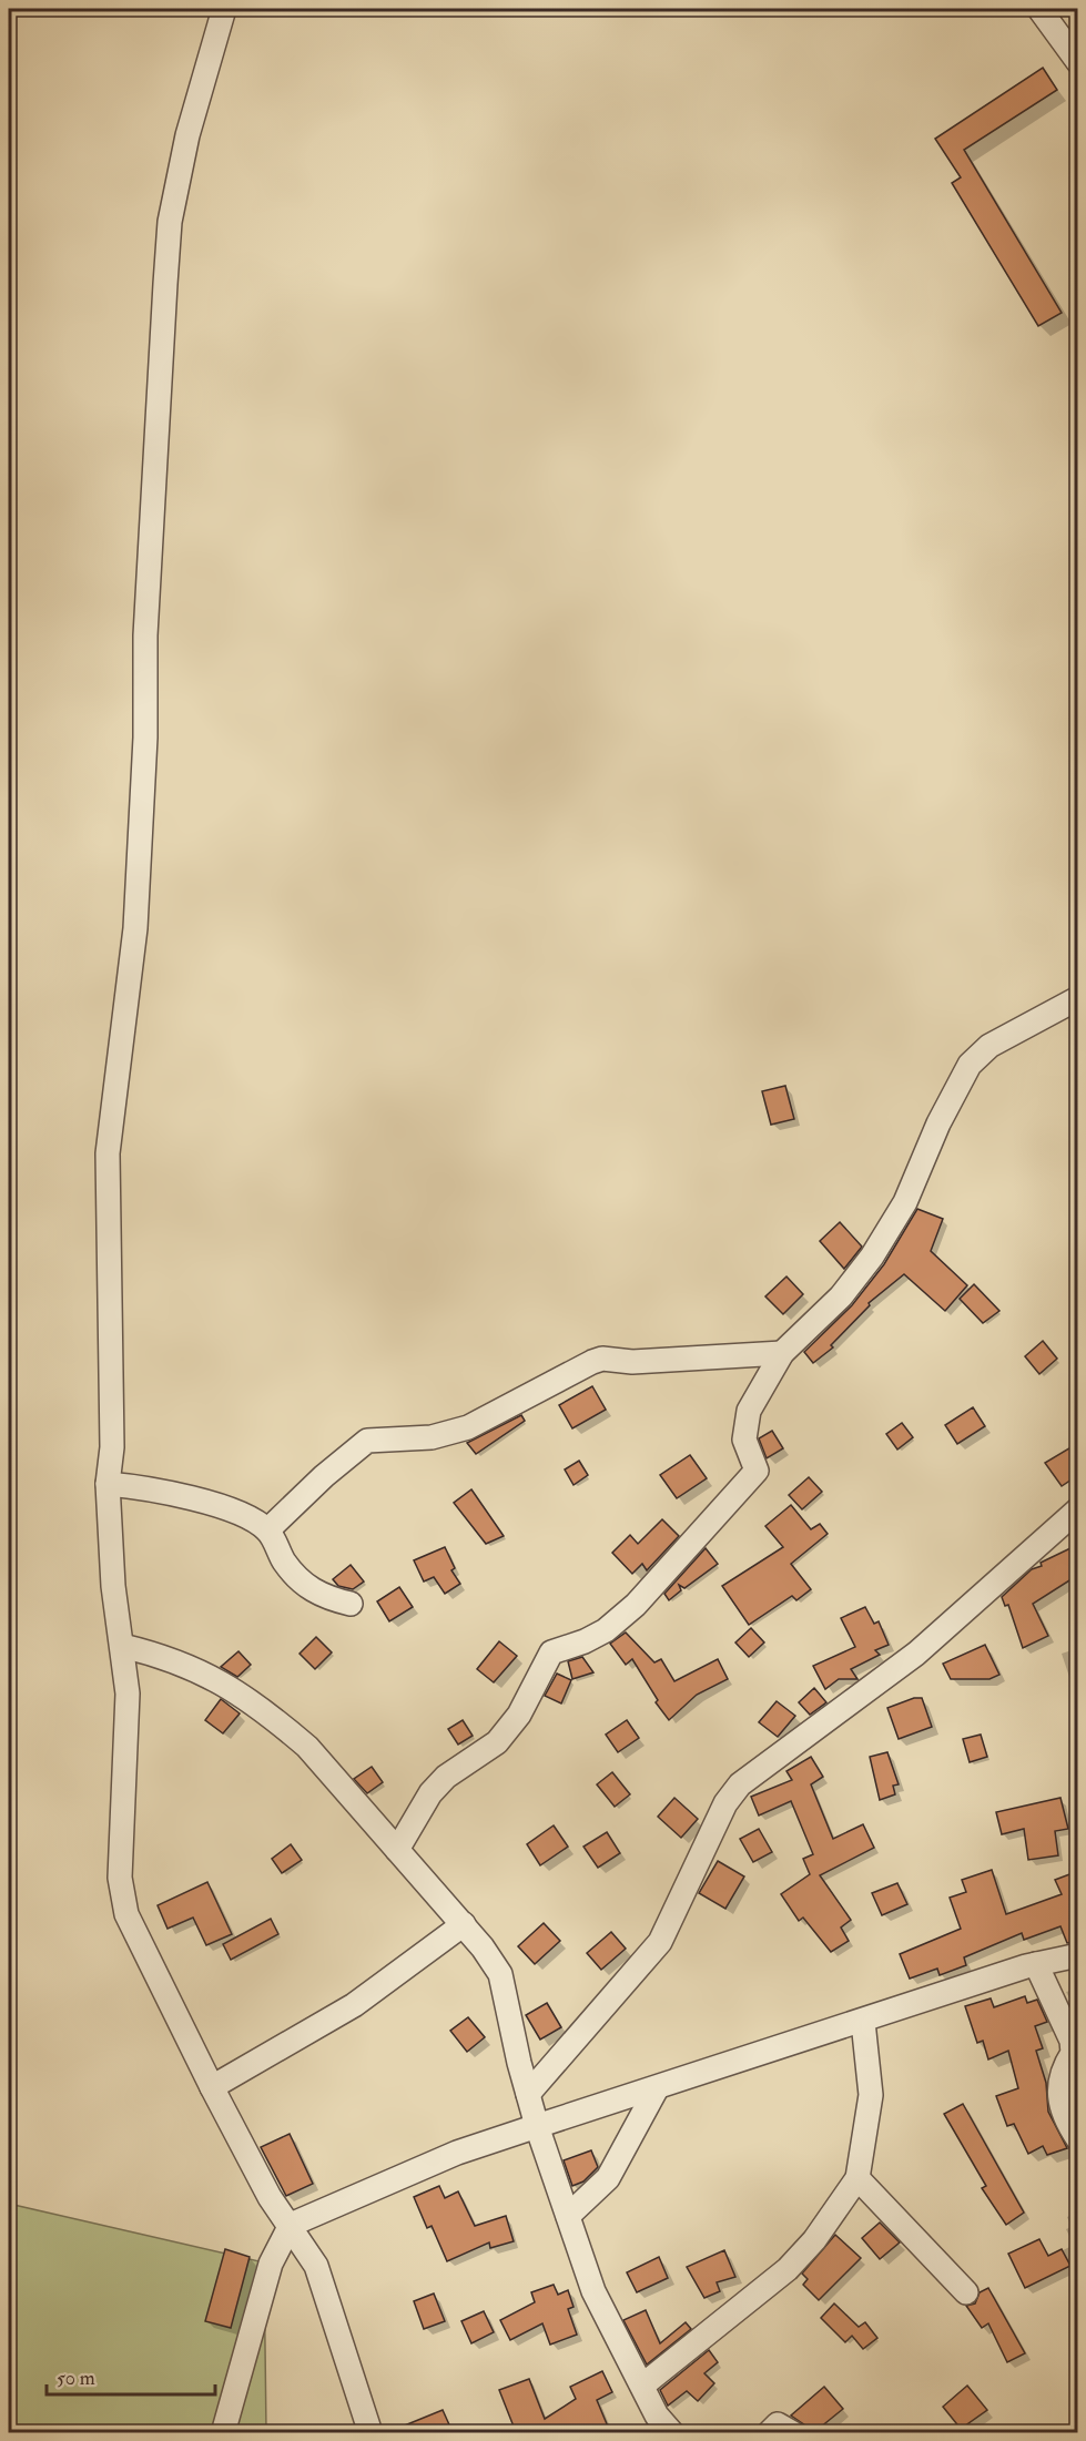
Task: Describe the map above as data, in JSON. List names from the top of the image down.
{
  "scale_bar": "50 m"
}
